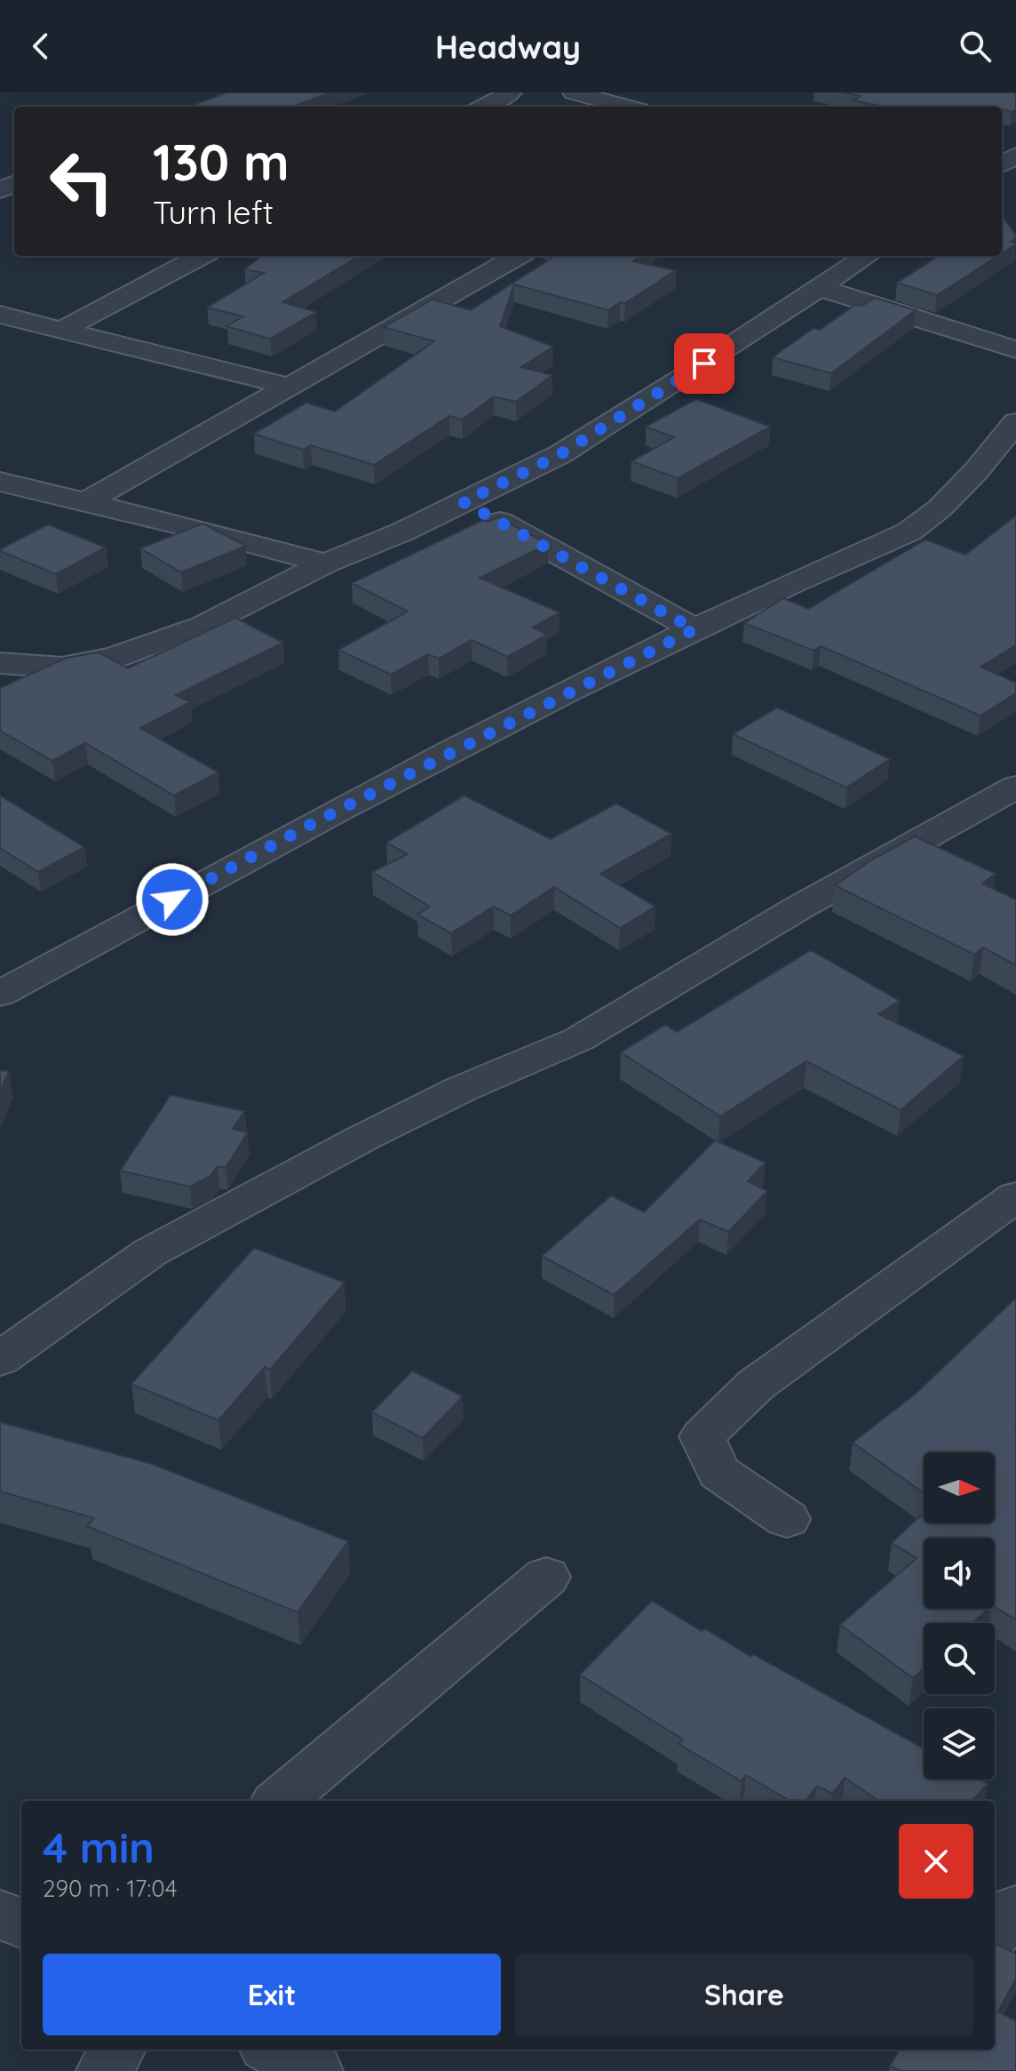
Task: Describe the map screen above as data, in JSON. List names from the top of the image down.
{
  "north": "right",
  "page": {
    "header": "Headway",
    "turn": ["130 m", "Turn left"],
    "heading": ["4 min", "290 m · 17:04"],
    "buttons": ["Exit", "Share"]
  }
}
